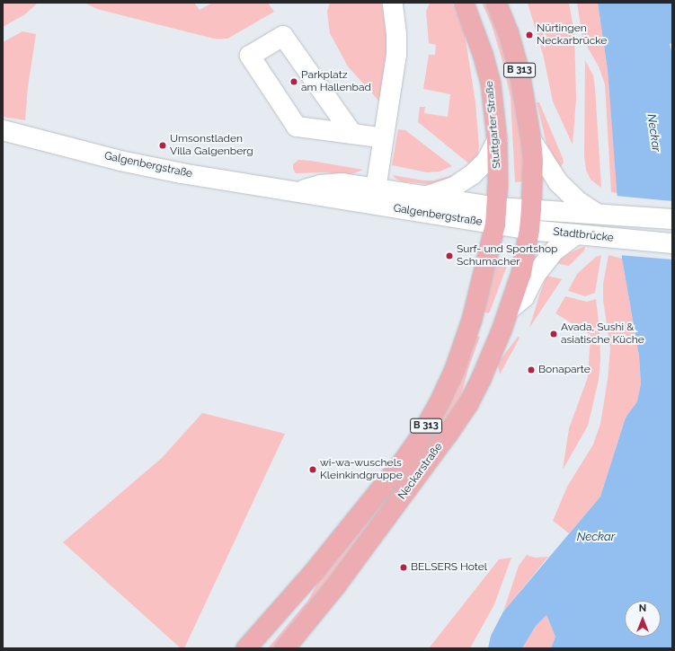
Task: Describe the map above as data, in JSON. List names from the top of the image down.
{
  "streets": {
    "main road": ["B 313", "Stuttgarter Straße", "Neckarstraße"],
    "street": ["Galgenbergstraße", "Stadtbrücke"]
  },
  "crossings": [
    ["B 313", "Stadtbrücke"],
    ["B 313", "Neckarstraße"],
    ["Stuttgarter Straße", "Galgenbergstraße"],
    ["Stuttgarter Straße", "Stadtbrücke"],
    ["Stuttgarter Straße", "Neckarstraße"],
    ["Galgenbergstraße", "Stadtbrücke"],
    ["Galgenbergstraße", "Neckarstraße"],
    ["Stadtbrücke", "Neckarstraße"]
  ],
  "water": ["Neckar"],
  "places": [
    "Nürtingen Neckarbrücke",
    "Parkplatz am Hallenbad",
    "Umsonstladen Villa Galgenberg",
    "Surf- und Sportshop Schumacher",
    "Avada, Sushi & asiatische Küche",
    "Bonaparte",
    "wi-wa-wuschels Kleinkindgruppe",
    "BELSERS Hotel"
  ],
  "north": "top"
}
